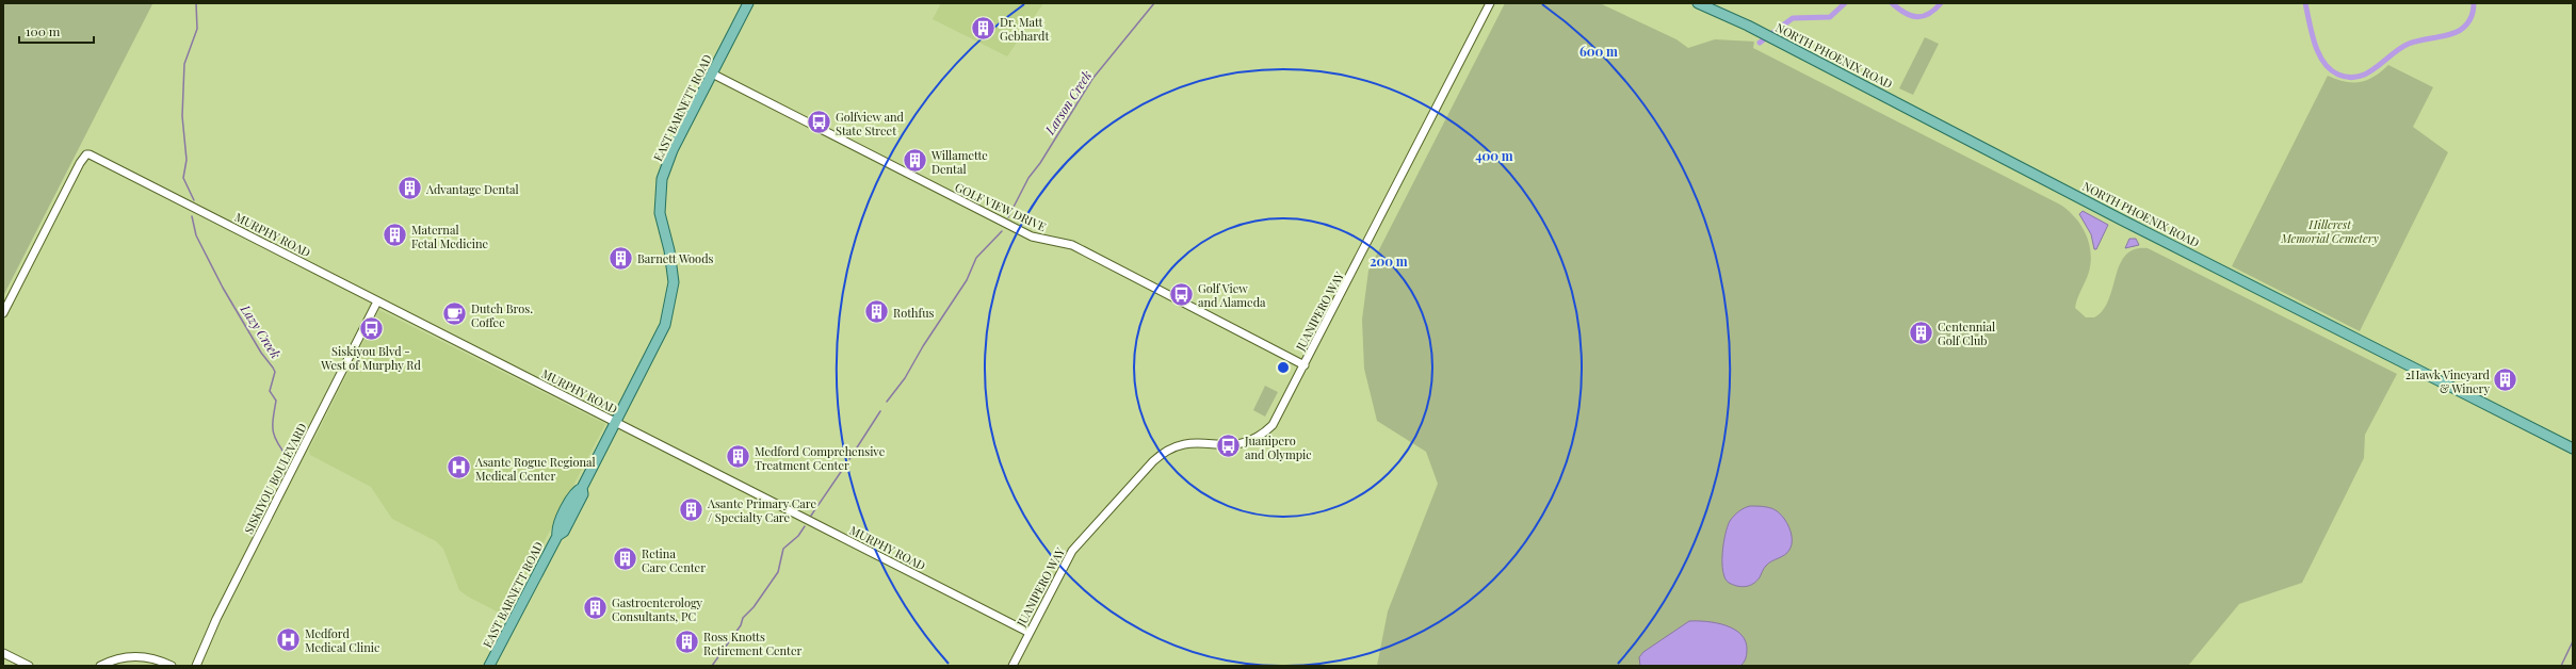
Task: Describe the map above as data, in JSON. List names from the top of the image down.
{
  "streets": {
    "main road": ["NORTH PHOENIX ROAD", "EAST BARNETT ROAD"],
    "street": [
      "GOLF VIEW DRIVE",
      "MURPHY ROAD",
      "JUANIPERO WAY",
      "SISKIYOU BOULEVARD"
    ]
  },
  "crossings": [
    ["EAST BARNETT ROAD", "GOLF VIEW DRIVE"],
    ["EAST BARNETT ROAD", "MURPHY ROAD"],
    ["GOLF VIEW DRIVE", "JUANIPERO WAY"],
    ["MURPHY ROAD", "JUANIPERO WAY"],
    ["MURPHY ROAD", "SISKIYOU BOULEVARD"]
  ],
  "water": ["Larson Creek", "Lazy Creek"],
  "parks": ["Hillcrest Memorial Cemetery"],
  "places": {
    "building": [
      "Dr. Matt Gebhardt",
      "Willamette Dental",
      "Advantage Dental",
      "Maternal Fetal Medicine",
      "Barnett Woods",
      "Rothfus",
      "Centennial Golf Club",
      "2Hawk Vineyard & Winery",
      "Medford Comprehensive Treatment Center",
      "Asante Primary Care / Specialty Care",
      "Retina Care Center",
      "Gastroenterology Consultants, PC",
      "Ross Knotts Retirement Center"
    ],
    "bus stop": [
      "Golfview and State Street",
      "Golf View and Alameda",
      "Siskiyou Blvd - West of Murphy Rd",
      "Juanipero and Olympic"
    ],
    "cafe": ["Dutch Bros. Coffee"],
    "hospital": ["Asante Rogue Regional Medical Center", "Medford Medical Clinic"]
  },
  "scale_bar": "100 m",
  "rings": ["600 m", "400 m", "200 m"]
}
